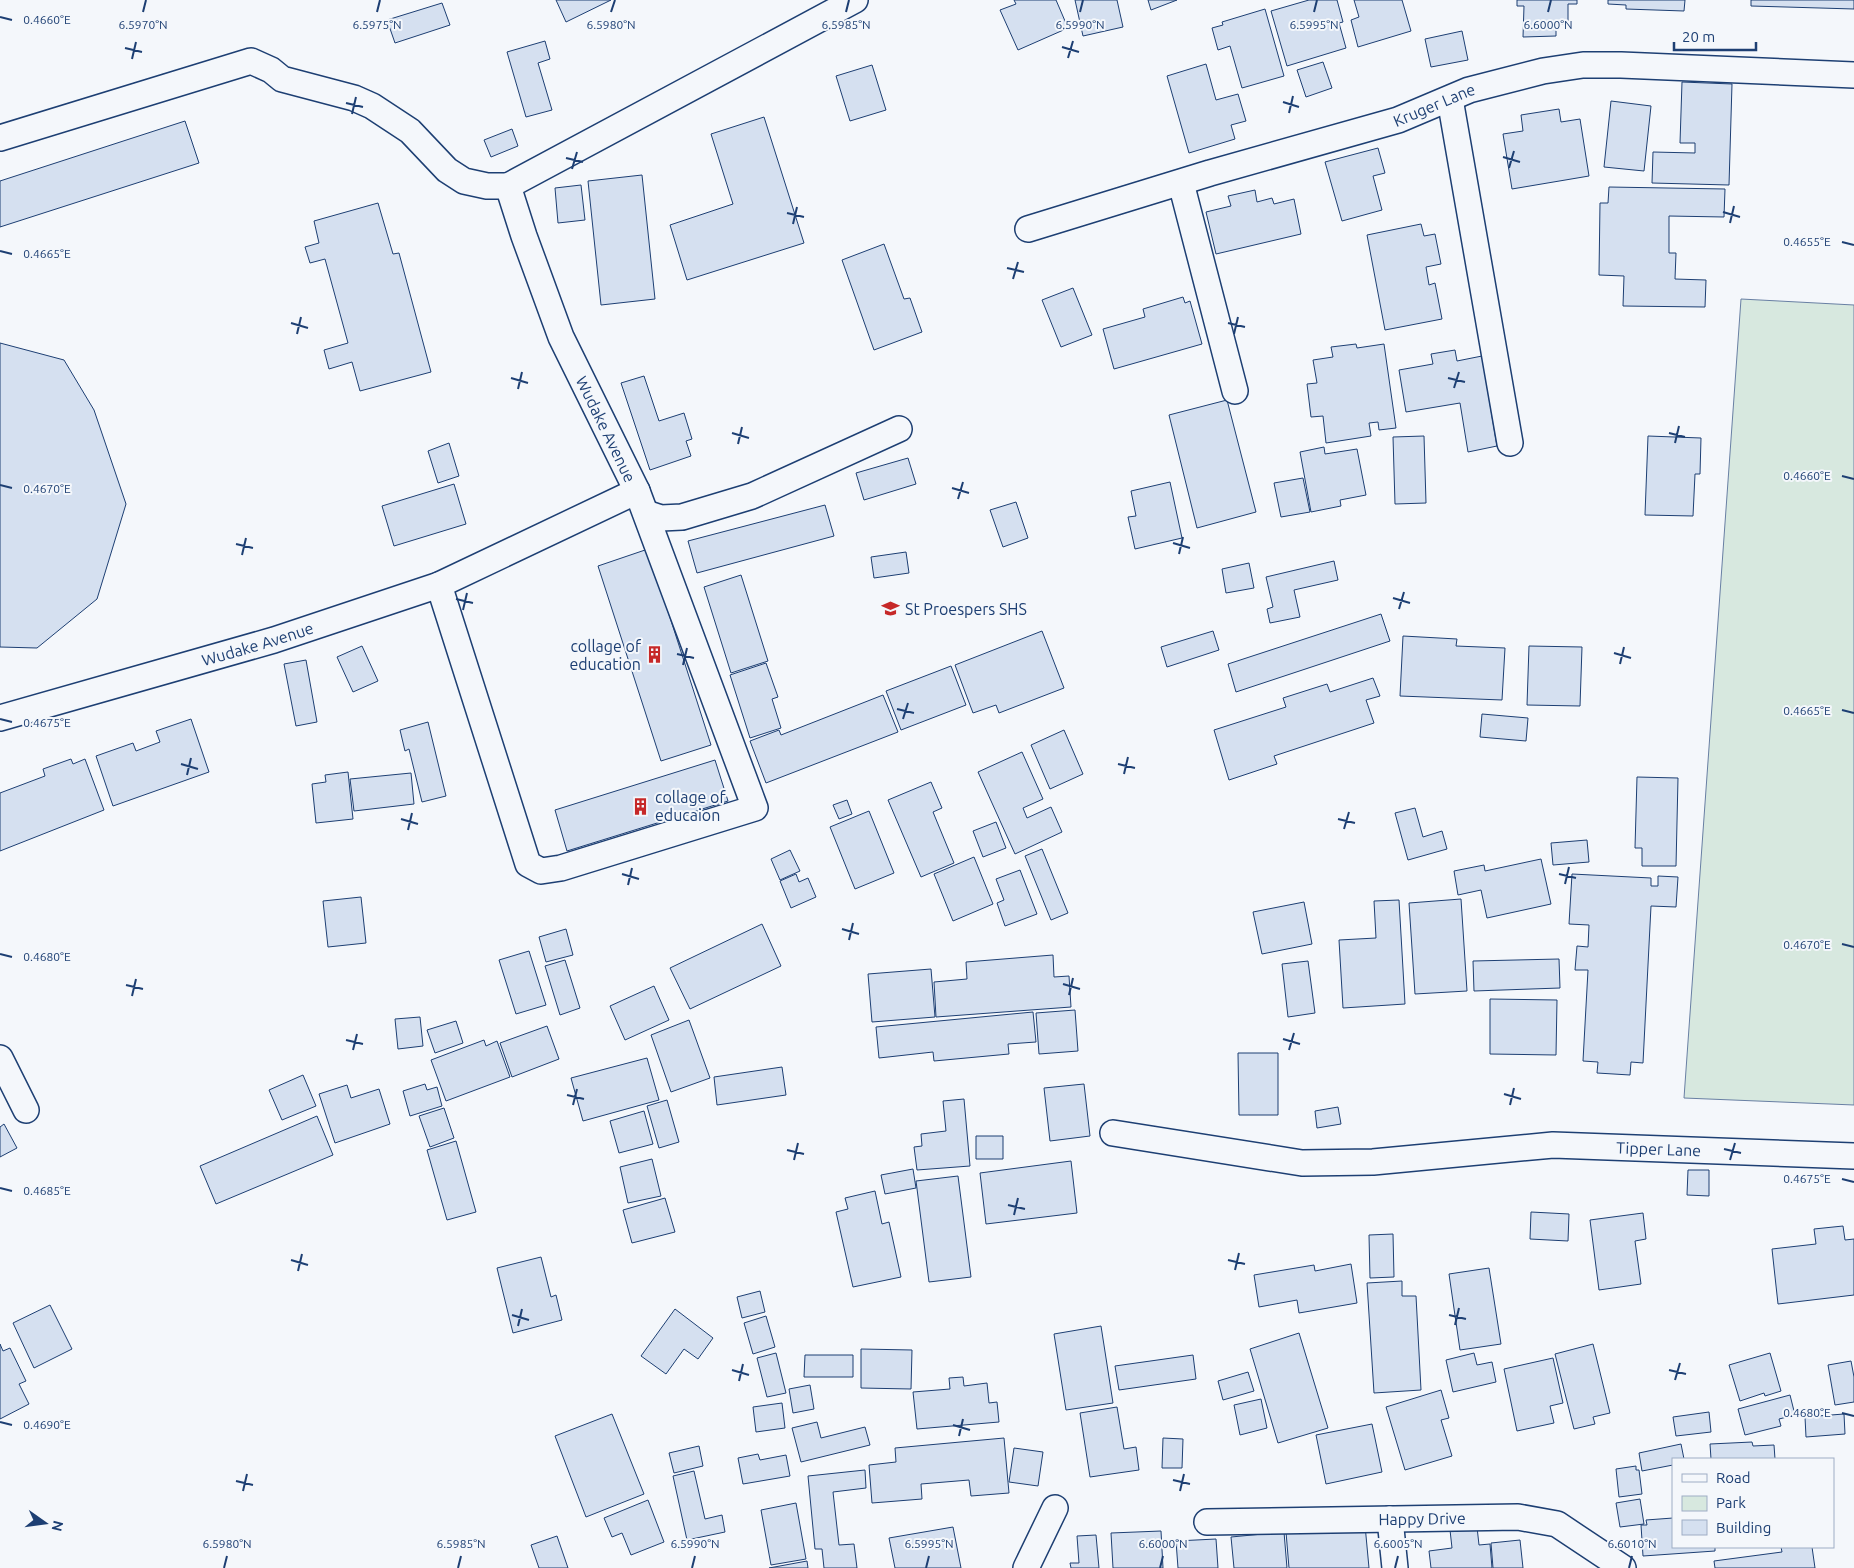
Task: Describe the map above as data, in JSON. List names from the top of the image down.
{
  "streets": {
    "street": [
      "Kruger Lane",
      "Wudake Avenue",
      "Tipper Lane",
      "Happy Drive"
    ]
  },
  "places": {
    "school or university": ["St Proespers SHS"],
    "building": ["collage of education", "collage of educaion"]
  },
  "legend": ["Road", "Park", "Building"],
  "scale_bar": "20 m",
  "north": "right",
  "coordinates": [
    "0.4660°E",
    "6.5970°N",
    "6.5975°N",
    "6.5980°N",
    "6.5985°N",
    "6.5990°N",
    "6.5995°N",
    "6.6000°N",
    "0.4655°E",
    "0.4665°E",
    "0.4670°E",
    "0.4675°E",
    "0.4680°E",
    "0.4685°E",
    "0.4690°E",
    "6.6005°N",
    "6.6010°N"
  ]
}
